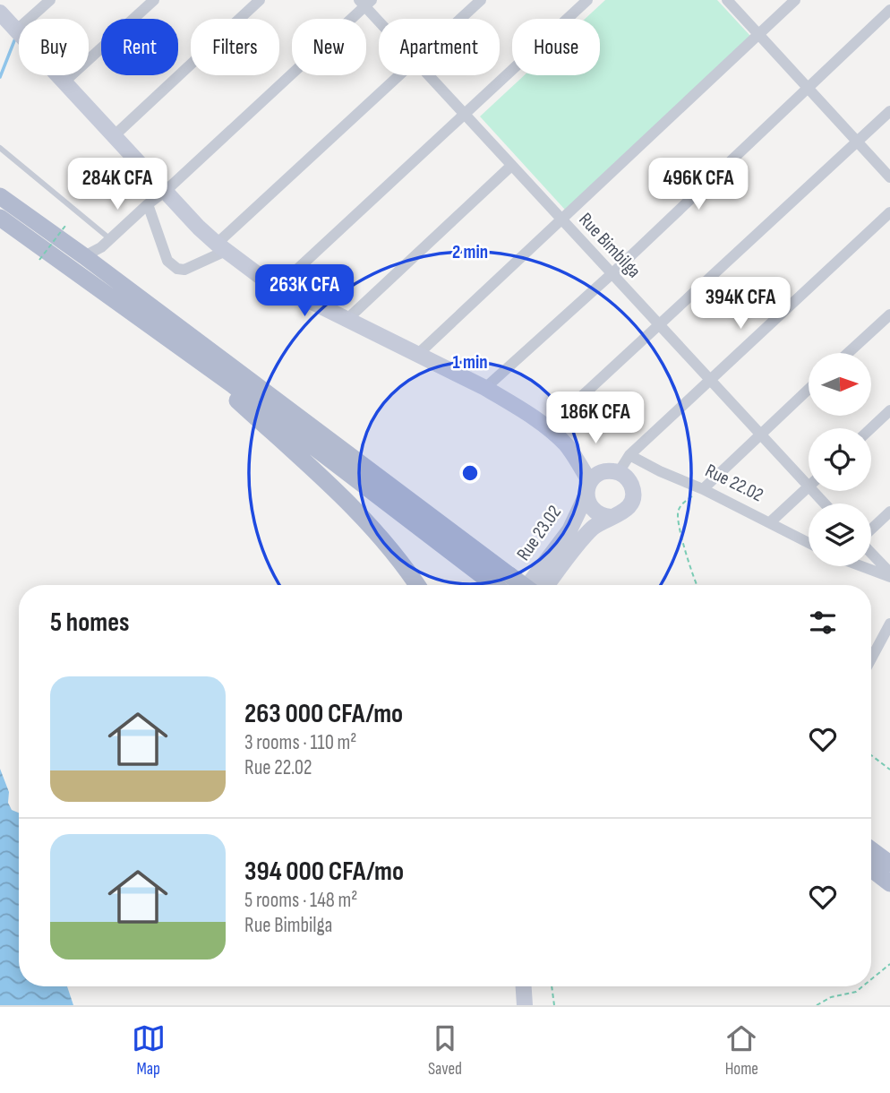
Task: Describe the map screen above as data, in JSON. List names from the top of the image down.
{
  "streets": {
    "street": ["Rue Bimbilga", "Rue 22.02", "Rue 23.02"]
  },
  "north": "right",
  "page": {
    "chip": [
      "Buy",
      "Rent",
      "Filters",
      "New",
      "Apartment",
      "House"
    ],
    "price": [
      "284K CFA",
      "496K CFA",
      "263K CFA",
      "394K CFA",
      "186K CFA"
    ],
    "heading": "5 homes",
    "list": [
      {
        "name": "263 000 CFA/mo",
        "note": "3 rooms · 110 m² · Rue 22.02"
      },
      {
        "name": "394 000 CFA/mo",
        "note": "5 rooms · 148 m² · Rue Bimbilga"
      }
    ],
    "tabs": ["Map", "Saved", "Home"]
  },
  "rings": ["2 min", "1 min"]
}
